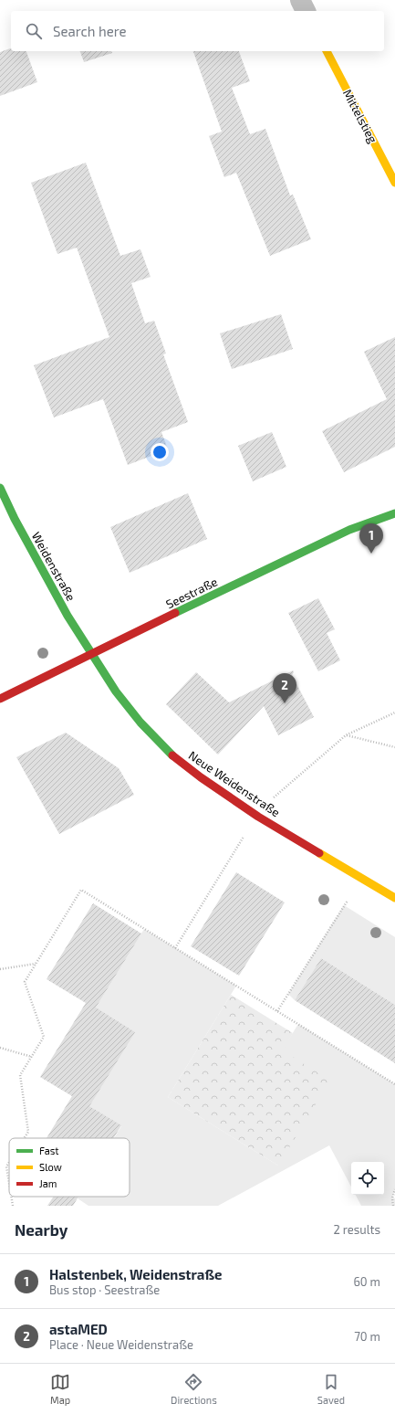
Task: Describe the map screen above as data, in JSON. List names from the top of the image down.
{
  "streets": {
    "street": [
      "Mittelstieg",
      "Weidenstraße",
      "Seestraße",
      "Neue Weidenstraße"
    ]
  },
  "crossings": [
    ["Weidenstraße", "Seestraße"],
    ["Weidenstraße", "Neue Weidenstraße"],
    ["Seestraße", "Neue Weidenstraße"]
  ],
  "legend": ["Fast", "Slow", "Jam"],
  "page": {
    "search": "Search here",
    "pins": ["1", "2"],
    "heading": ["Nearby", "2 results"],
    "list": [
      {
        "mark": "1",
        "name": "Halstenbek, Weidenstraße",
        "note": "Bus stop · Seestraße",
        "value": "60 m"
      },
      {
        "mark": "2",
        "name": "astaMED",
        "note": "Place · Neue Weidenstraße",
        "value": "70 m"
      }
    ],
    "nav": ["Map", "Directions", "Saved"]
  }
}
